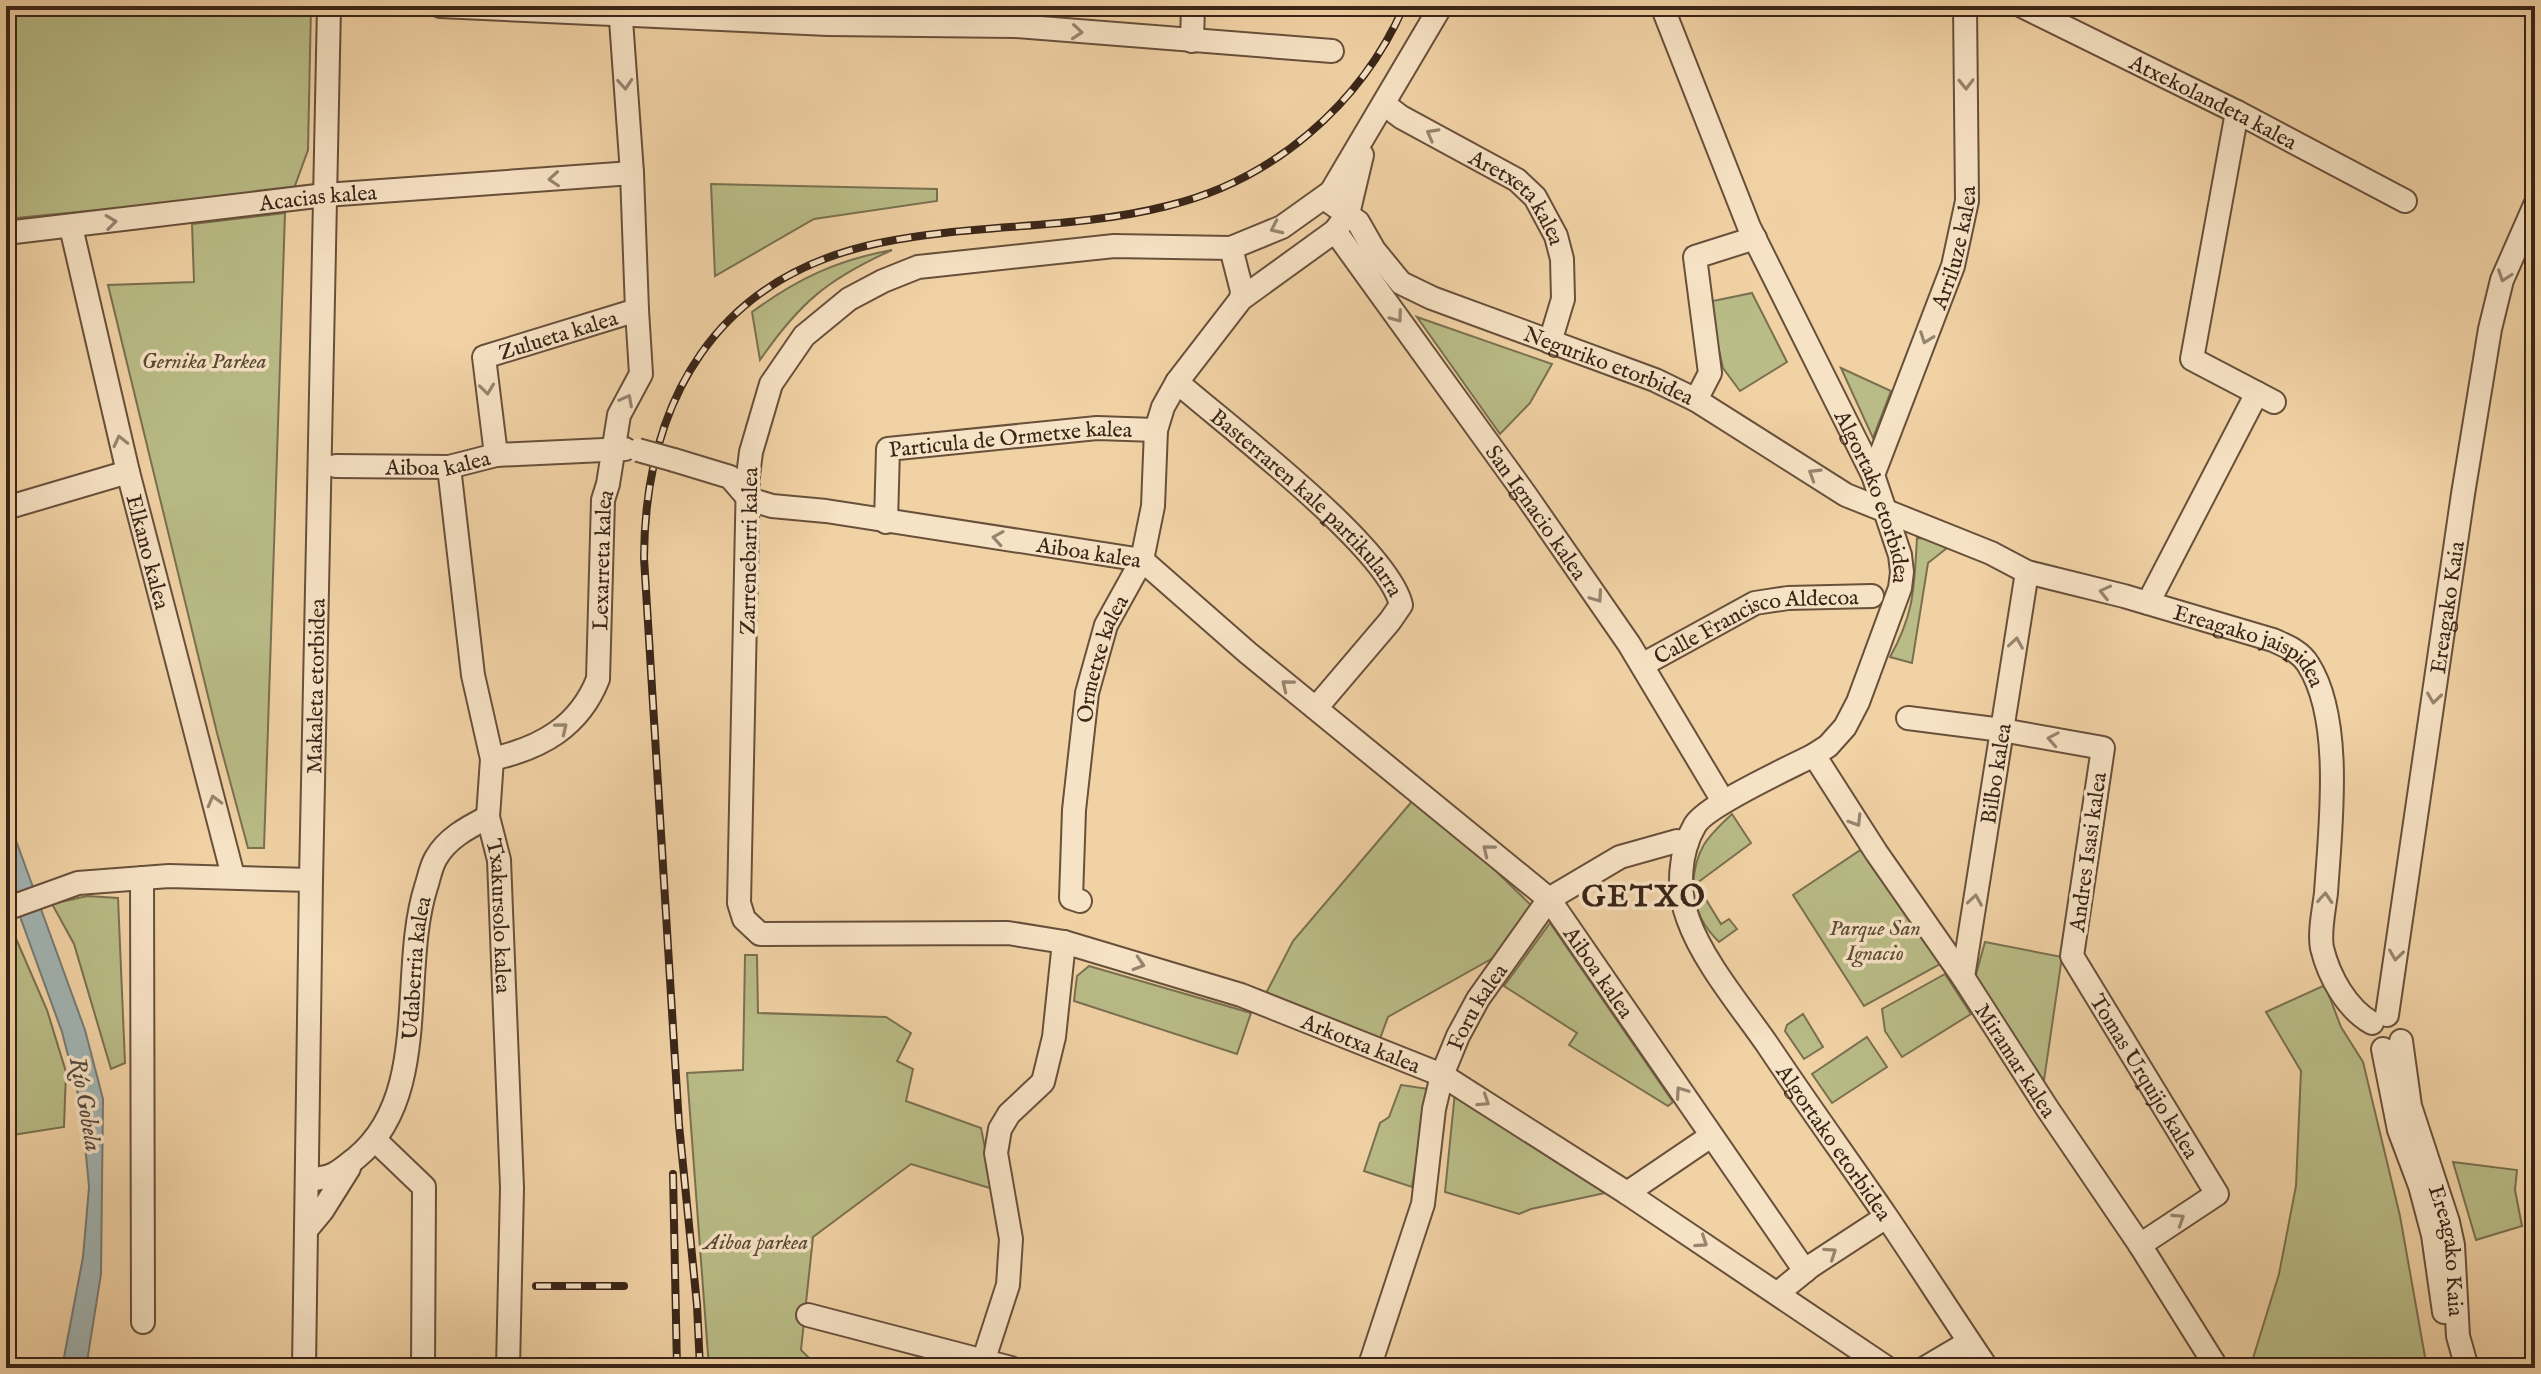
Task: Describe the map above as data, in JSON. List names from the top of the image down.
{
  "streets": {
    "street": [
      "Atxekolandeta kalea",
      "Acacias kalea",
      "Aretxeta kalea",
      "Arriluze kalea",
      "Zulueta kalea",
      "Neguriko etorbidea",
      "Particula de Ormetxe kalea",
      "Aiboa kalea",
      "Algortako etorbidea",
      "Basterraren kale partikularra",
      "San Ignacio kalea",
      "Zarrenebarri kalea",
      "Elkano kalea",
      "Lexarreta kalea",
      "Ereagako Kaia",
      "Calle Francisco Aldecoa",
      "Ereagako jaispidea",
      "Ormetxe kalea",
      "Makaleta etorbidea",
      "Bilbo kalea",
      "Andres Isasi kalea",
      "Txakursolo kalea",
      "Udaberria kalea",
      "Foru kalea",
      "Arkotxa kalea",
      "Miramar kalea",
      "Tomas Urquijo kalea"
    ]
  },
  "crossings": [
    ["Acacias kalea", "Elkano kalea"],
    ["Acacias kalea", "Lexarreta kalea"],
    ["Acacias kalea", "Makaleta etorbidea"],
    ["Aretxeta kalea", "Neguriko etorbidea"],
    ["Arriluze kalea", "Algortako etorbidea"],
    ["Zulueta kalea", "Aiboa kalea"],
    ["Zulueta kalea", "Lexarreta kalea"],
    ["Neguriko etorbidea", "Algortako etorbidea"],
    ["Neguriko etorbidea", "San Ignacio kalea"],
    ["Neguriko etorbidea", "Ereagako jaispidea"],
    ["Particula de Ormetxe kalea", "Aiboa kalea"],
    ["Particula de Ormetxe kalea", "Ormetxe kalea"],
    ["Aiboa kalea", "Basterraren kale partikularra"],
    ["Aiboa kalea", "Zarrenebarri kalea"],
    ["Aiboa kalea", "Lexarreta kalea"],
    ["Aiboa kalea", "Ormetxe kalea"],
    ["Aiboa kalea", "Txakursolo kalea"],
    ["Aiboa kalea", "Foru kalea"],
    ["Algortako etorbidea", "San Ignacio kalea"],
    ["Algortako etorbidea", "Ereagako jaispidea"],
    ["Algortako etorbidea", "Foru kalea"],
    ["Algortako etorbidea", "Miramar kalea"],
    ["Basterraren kale partikularra", "Ormetxe kalea"],
    ["San Ignacio kalea", "Calle Francisco Aldecoa"],
    ["Zarrenebarri kalea", "Arkotxa kalea"],
    ["Lexarreta kalea", "Txakursolo kalea"],
    ["Ereagako Kaia", "Ereagako jaispidea"],
    ["Ereagako jaispidea", "Bilbo kalea"],
    ["Makaleta etorbidea", "Udaberria kalea"],
    ["Bilbo kalea", "Andres Isasi kalea"],
    ["Bilbo kalea", "Miramar kalea"],
    ["Andres Isasi kalea", "Tomas Urquijo kalea"],
    ["Txakursolo kalea", "Udaberria kalea"],
    ["Foru kalea", "Arkotxa kalea"],
    ["Miramar kalea", "Tomas Urquijo kalea"]
  ],
  "one_way": [
    "Aretxeta kalea",
    "Arriluze kalea",
    "Aiboa kalea",
    "San Ignacio kalea",
    "Elkano kalea",
    "Ereagako Kaia",
    "Ereagako jaispidea",
    "Bilbo kalea",
    "Arkotxa kalea",
    "Miramar kalea",
    "Tomas Urquijo kalea"
  ],
  "districts": ["GETXO"],
  "water": ["Río Gobela"],
  "parks": ["Gernika Parkea", "Parque San Ignacio", "Aiboa parkea"]
}
